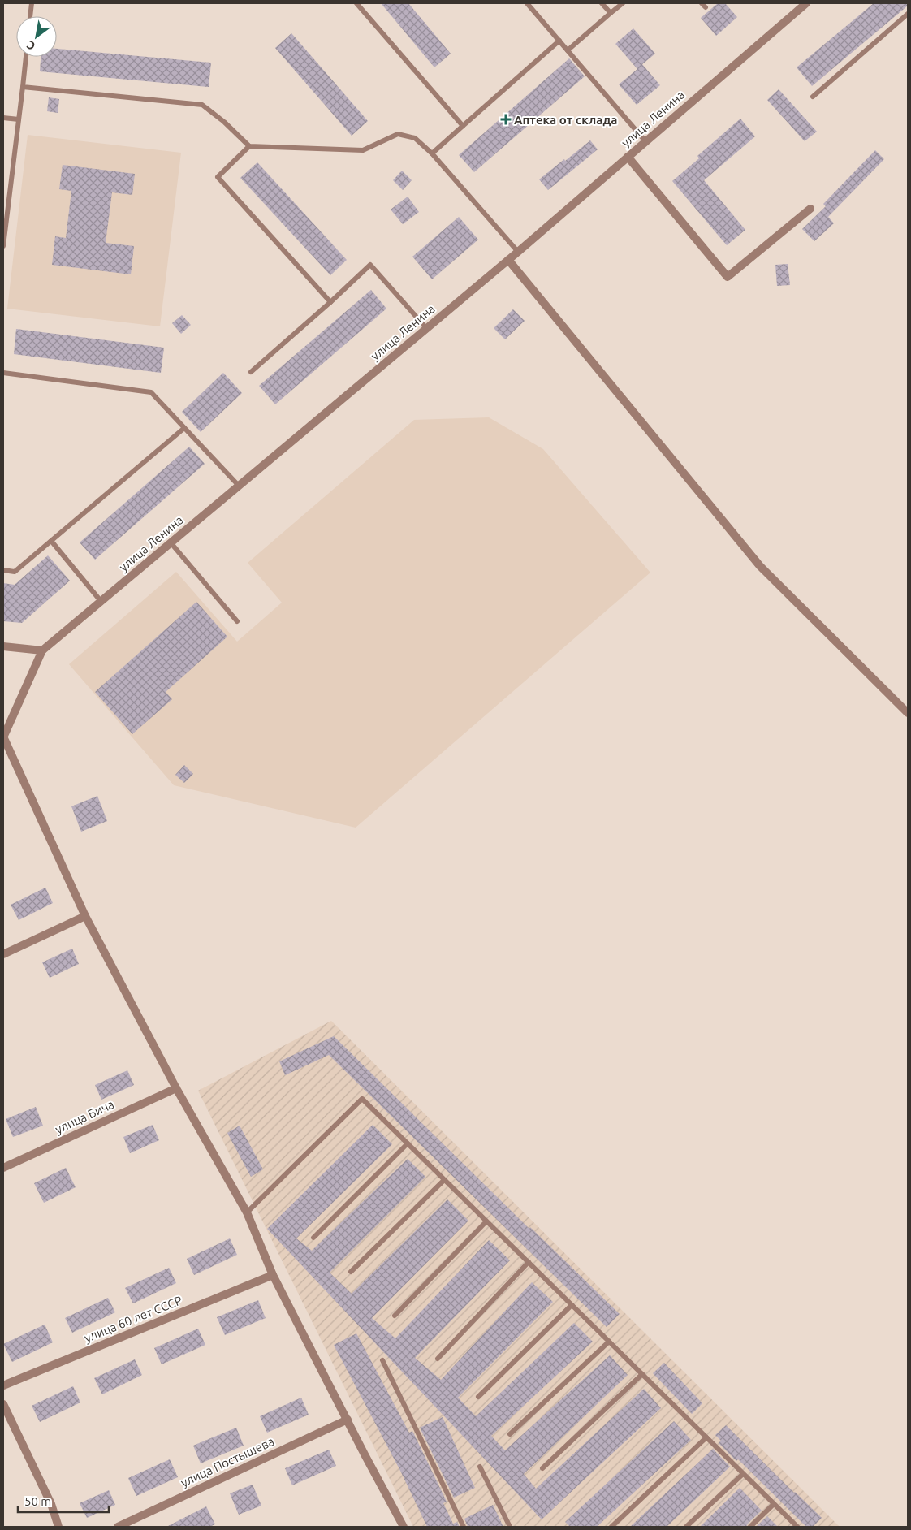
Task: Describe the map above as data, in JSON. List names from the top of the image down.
{
  "streets": {
    "street": [
      "улица Ленина",
      "улица Бича",
      "улица 60 лет СССР",
      "улица Постышева"
    ]
  },
  "places": {
    "health": ["Аптека от склада"]
  },
  "scale_bar": "50 m",
  "north": "bottom left"
}
